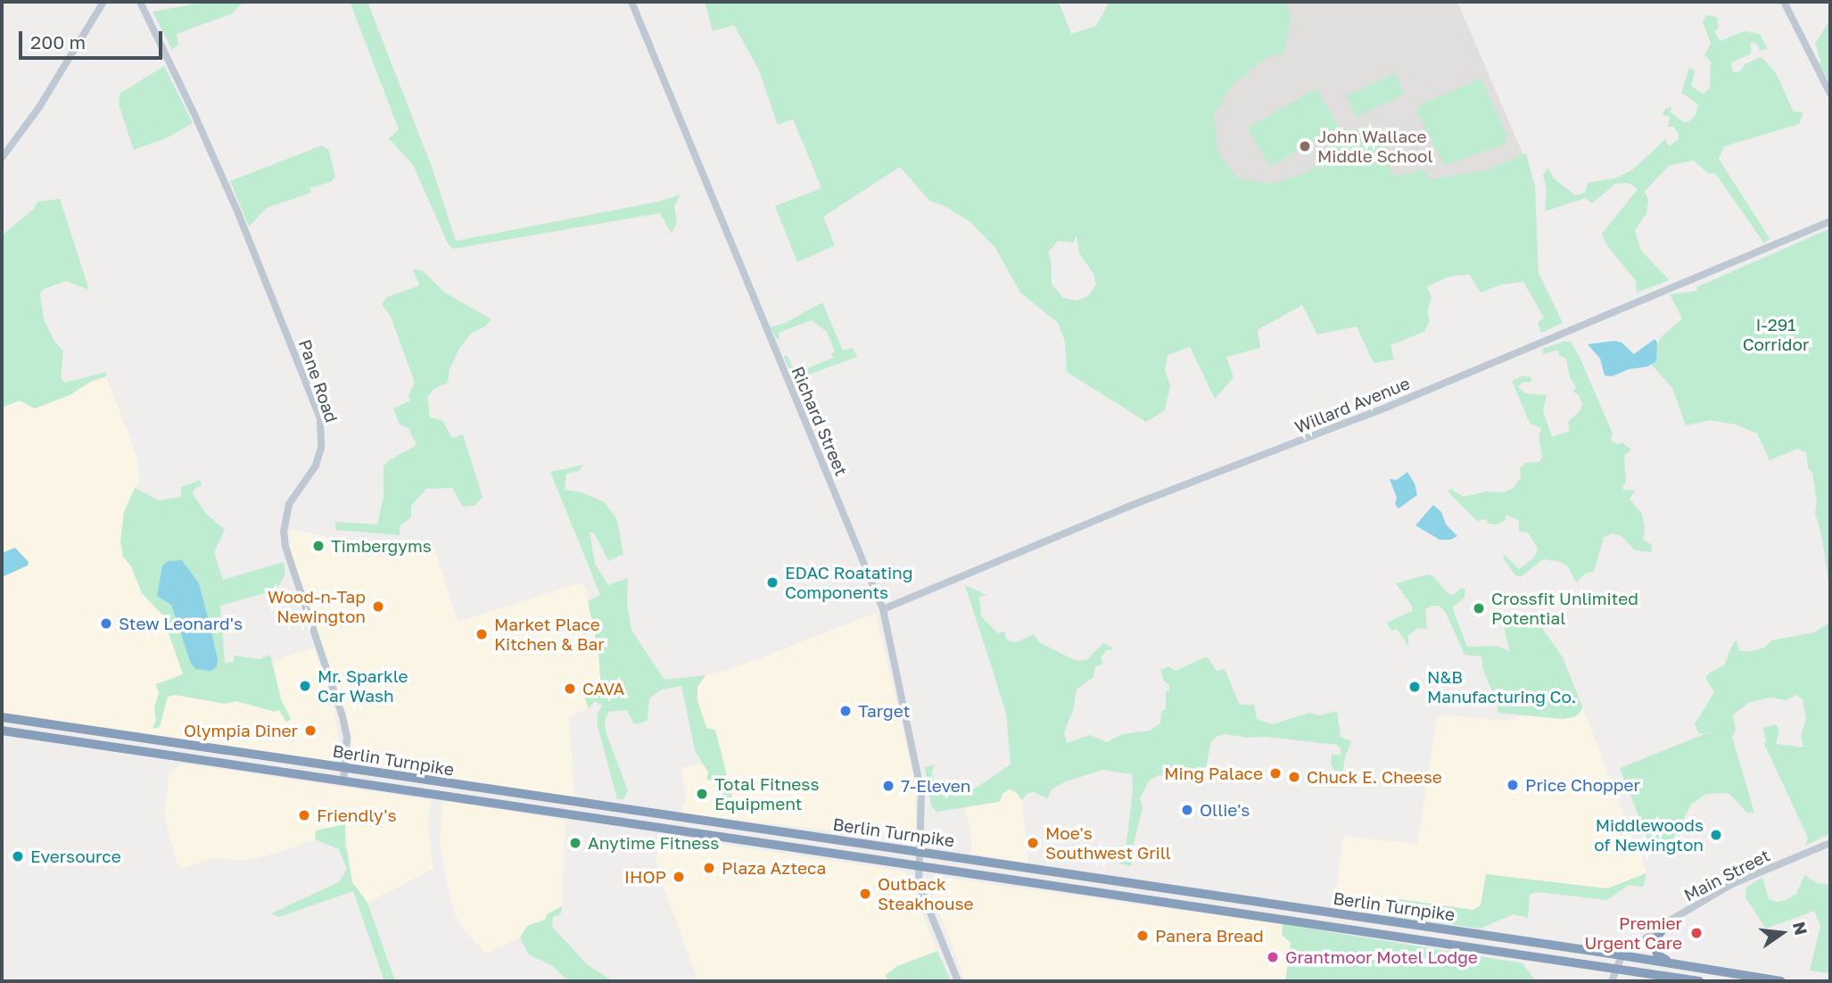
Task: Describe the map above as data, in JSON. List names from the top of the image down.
{
  "streets": {
    "highway": ["Berlin Turnpike"],
    "street": [
      "Pane Road",
      "Willard Avenue",
      "Richard Street",
      "Main Street"
    ]
  },
  "crossings": [
    ["Pane Road", "Berlin Turnpike"],
    ["Willard Avenue", "Richard Street"],
    ["Richard Street", "Berlin Turnpike"],
    ["Berlin Turnpike", "Main Street"]
  ],
  "parks": ["I-291 Corridor"],
  "places": [
    "John Wallace Middle School",
    "Timbergyms",
    "EDAC Roatating Components",
    "Wood-n-Tap Newington",
    "Crossfit Unlimited Potential",
    "Stew Leonard's",
    "Market Place Kitchen & Bar",
    "Mr. Sparkle Car Wash",
    "N&B Manufacturing Co.",
    "CAVA",
    "Target",
    "Olympia Diner",
    "Ming Palace",
    "Chuck E. Cheese",
    "Price Chopper",
    "7-Eleven",
    "Total Fitness Equipment",
    "Ollie's",
    "Friendly's",
    "Middlewoods of Newington",
    "Anytime Fitness",
    "Moe's Southwest Grill",
    "Eversource",
    "Plaza Azteca",
    "IHOP",
    "Outback Steakhouse",
    "Premier Urgent Care",
    "Panera Bread",
    "Grantmoor Motel Lodge"
  ],
  "scale_bar": "200 m",
  "north": "right"
}
